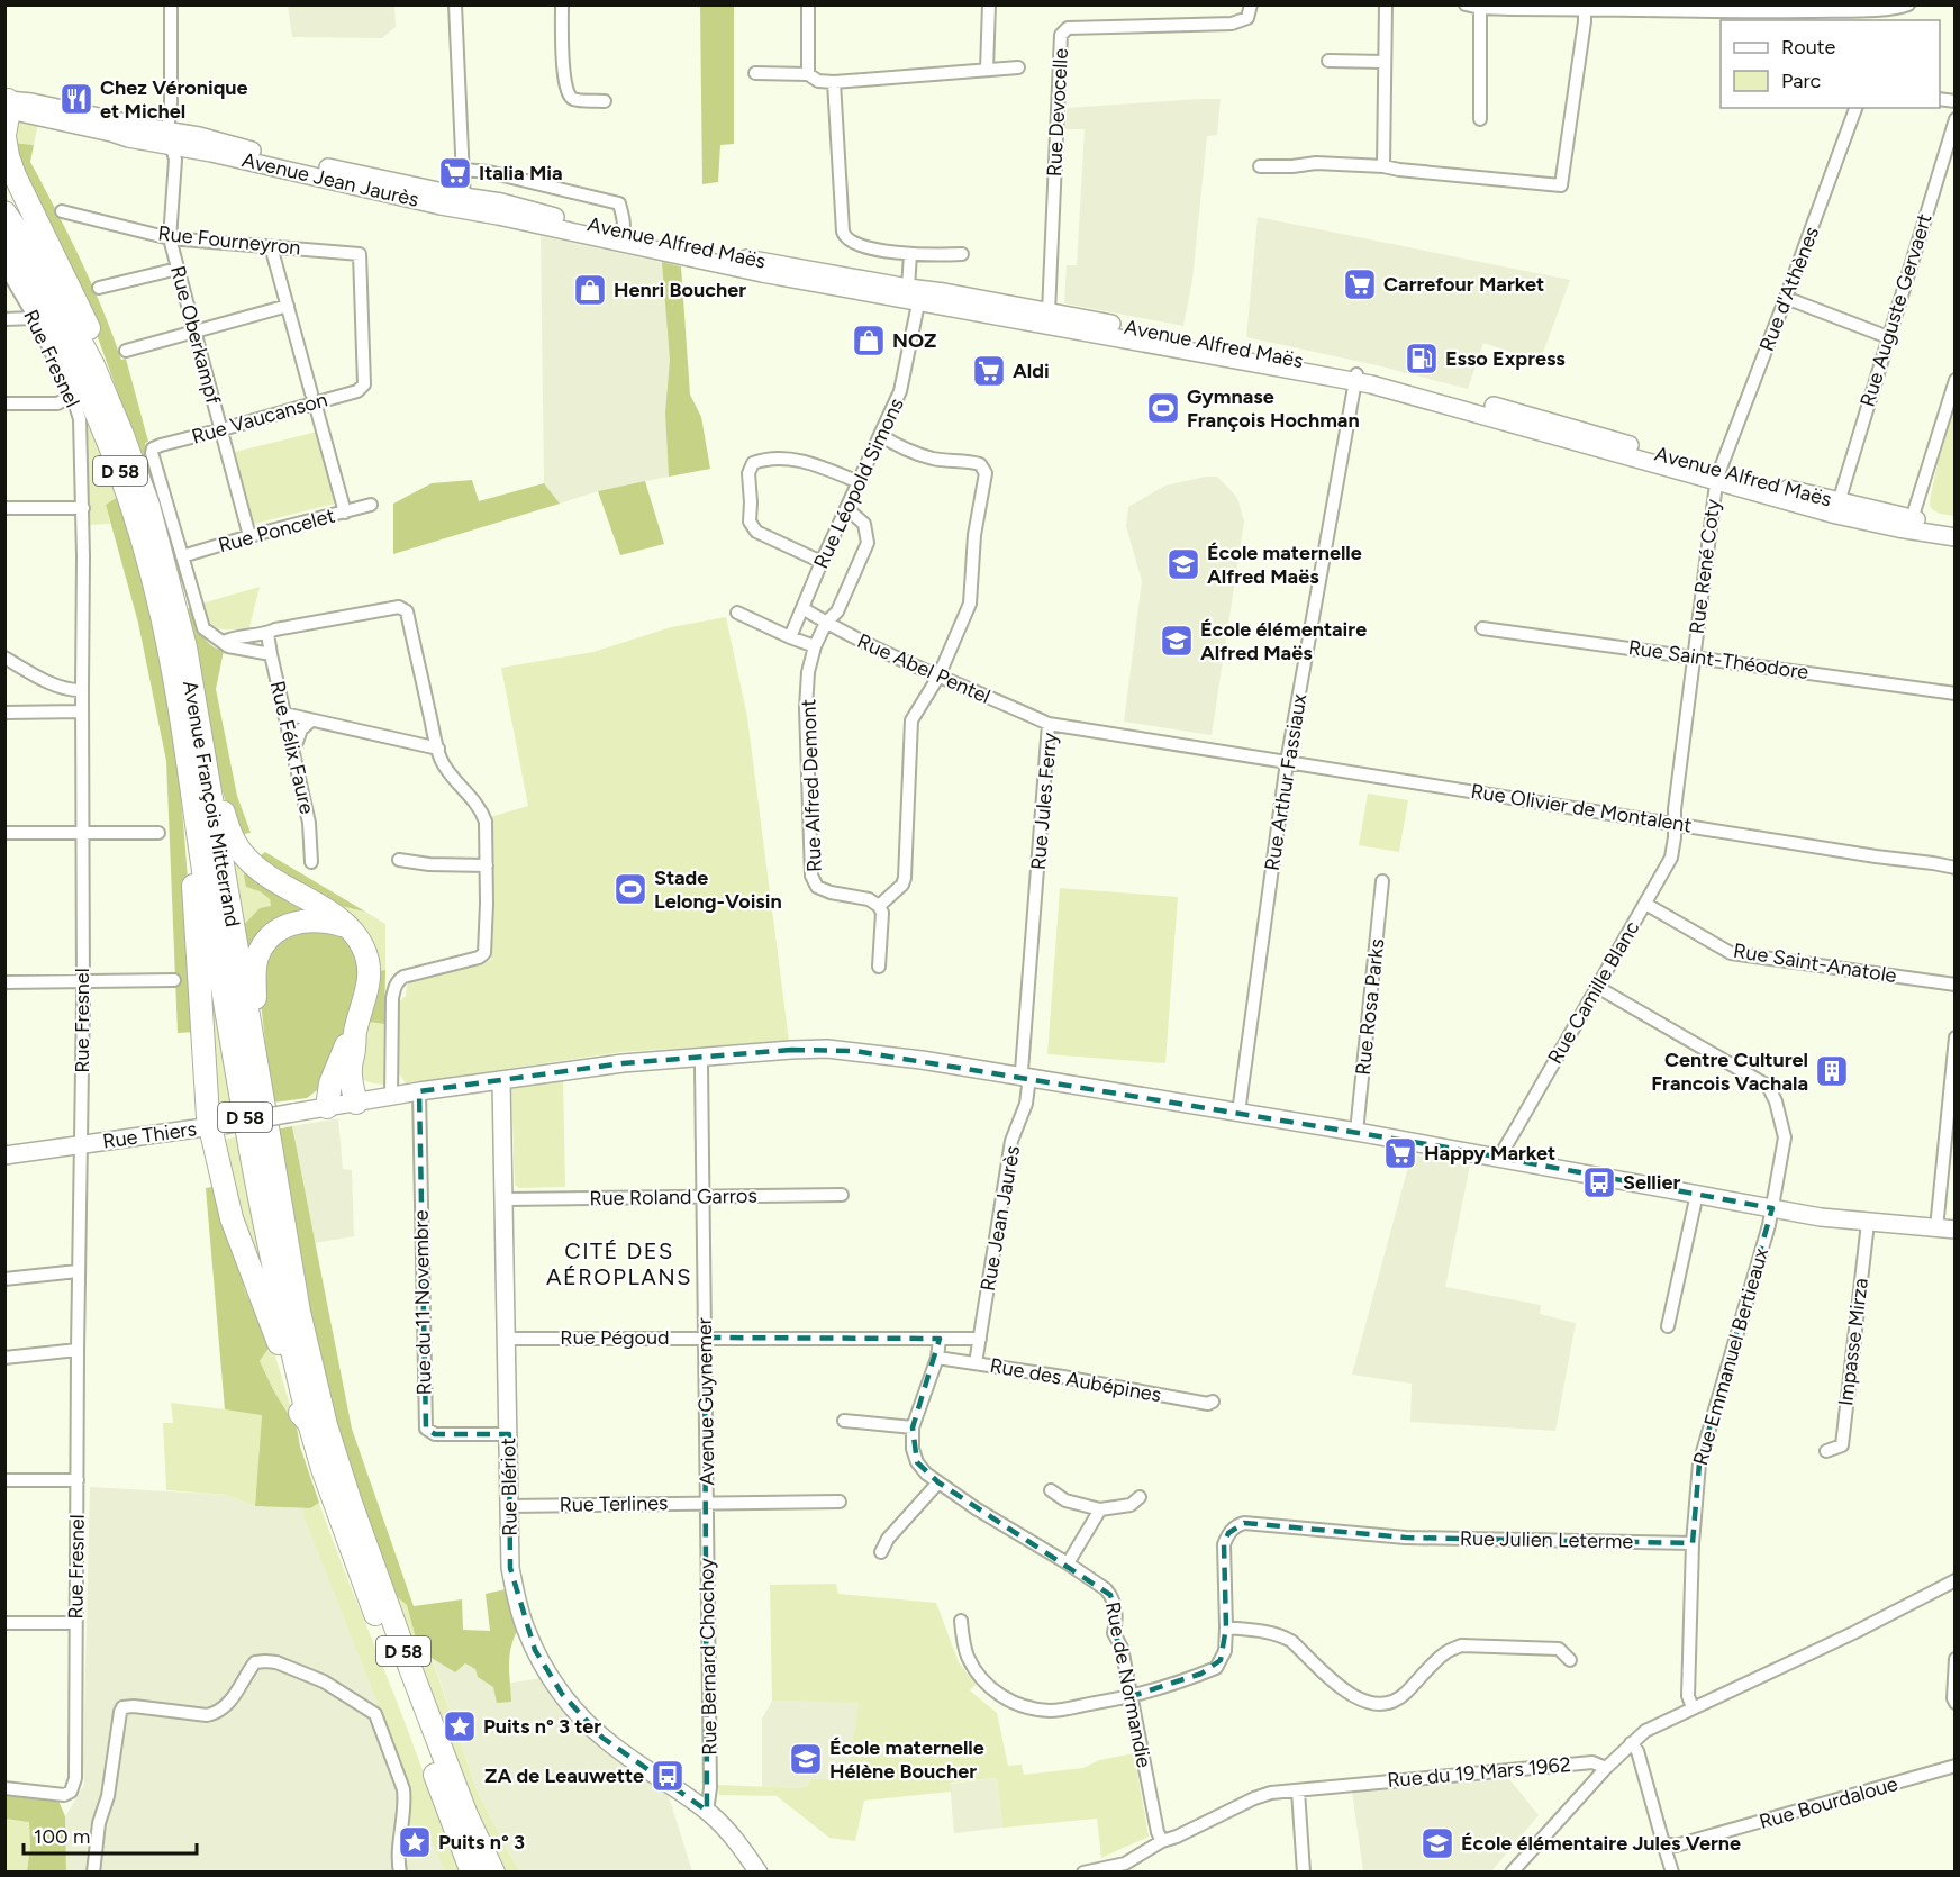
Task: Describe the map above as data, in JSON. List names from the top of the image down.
{
  "streets": {
    "highway": ["D 58", "Avenue François Mitterrand"],
    "main road": [
      "Avenue Jean Jaurès",
      "Avenue Alfred Maës",
      "Rue Thiers",
      "Rue Blériot"
    ],
    "street": [
      "Rue Devocelle",
      "Rue Fourneyron",
      "Rue d'Athènes",
      "Rue Auguste Gervaert",
      "Rue Oberkampf",
      "Rue Fresnel",
      "Rue Vaucanson",
      "Rue Léopold Simons",
      "Rue Poncelet",
      "Rue René Coty",
      "Rue Saint-Théodore",
      "Rue Abel Pentel",
      "Rue Félix Faure",
      "Rue Arthur Fassiaux",
      "Rue Alfred Demont",
      "Rue Jules Ferry",
      "Rue Olivier de Montalent",
      "Rue Saint-Anatole",
      "Rue Camille Blanc",
      "Rue Rosa Parks",
      "Rue Roland Garros",
      "Rue Jean Jaurès",
      "Rue du 11 Novembre",
      "Rue Pégoud",
      "Impasse Mirza",
      "Rue Emmanuel Bertieaux",
      "Rue des Aubépines",
      "Avenue Guynemer",
      "Rue Terlines",
      "Rue Julien Leterme",
      "Rue Bernard Chochoy",
      "Rue de Normandie",
      "Rue du 19 Mars 1962",
      "Rue Bourdaloue"
    ]
  },
  "crossings": [
    ["Rue Devocelle", "Avenue Alfred Maës"],
    ["Avenue Jean Jaurès", "Avenue Alfred Maës"],
    ["Avenue Jean Jaurès", "Rue Oberkampf"],
    ["Rue Fourneyron", "Rue Oberkampf"],
    ["Rue Fourneyron", "Rue Vaucanson"],
    ["Avenue Alfred Maës", "Rue d'Athènes"],
    ["Avenue Alfred Maës", "Rue Auguste Gervaert"],
    ["Avenue Alfred Maës", "Rue Léopold Simons"],
    ["Avenue Alfred Maës", "Rue René Coty"],
    ["Avenue Alfred Maës", "Rue Arthur Fassiaux"],
    ["Rue d'Athènes", "Rue René Coty"],
    ["Rue Oberkampf", "Rue Vaucanson"],
    ["Rue Oberkampf", "Rue Poncelet"],
    ["Rue Fresnel", "Rue Thiers"],
    ["Rue Vaucanson", "Rue Poncelet"],
    ["D 58", "Avenue François Mitterrand"],
    ["Rue Léopold Simons", "Rue Abel Pentel"],
    ["Rue Léopold Simons", "Rue Alfred Demont"],
    ["Rue René Coty", "Rue Saint-Théodore"],
    ["Rue René Coty", "Rue Olivier de Montalent"],
    ["Rue René Coty", "Rue Camille Blanc"],
    ["Rue Abel Pentel", "Rue Alfred Demont"],
    ["Rue Abel Pentel", "Rue Jules Ferry"],
    ["Rue Arthur Fassiaux", "Rue Jules Ferry"],
    ["Rue Arthur Fassiaux", "Rue Olivier de Montalent"],
    ["Rue Arthur Fassiaux", "Rue Thiers"],
    ["Rue Jules Ferry", "Rue Olivier de Montalent"],
    ["Rue Jules Ferry", "Rue Thiers"],
    ["Rue Jules Ferry", "Rue Jean Jaurès"],
    ["Rue Olivier de Montalent", "Rue Camille Blanc"],
    ["Rue Saint-Anatole", "Rue Camille Blanc"],
    ["Rue Camille Blanc", "Rue Thiers"],
    ["Rue Camille Blanc", "Rue Emmanuel Bertieaux"],
    ["Rue Rosa Parks", "Rue Thiers"],
    ["Rue Thiers", "Rue Jean Jaurès"],
    ["Rue Thiers", "Rue du 11 Novembre"],
    ["Rue Thiers", "Impasse Mirza"],
    ["Rue Thiers", "Rue Emmanuel Bertieaux"],
    ["Rue Thiers", "Avenue Guynemer"],
    ["Rue Thiers", "Rue Blériot"],
    ["Rue Roland Garros", "Avenue Guynemer"],
    ["Rue Roland Garros", "Rue Blériot"],
    ["Rue Jean Jaurès", "Rue Pégoud"],
    ["Rue Jean Jaurès", "Rue des Aubépines"],
    ["Rue du 11 Novembre", "Rue Blériot"],
    ["Rue Pégoud", "Avenue Guynemer"],
    ["Rue Pégoud", "Rue Blériot"],
    ["Rue Emmanuel Bertieaux", "Rue Julien Leterme"],
    ["Avenue Guynemer", "Rue Terlines"],
    ["Avenue Guynemer", "Rue Bernard Chochoy"],
    ["Rue Blériot", "Rue Terlines"],
    ["Rue Blériot", "Rue Bernard Chochoy"],
    ["Rue Terlines", "Rue Bernard Chochoy"],
    ["Rue de Normandie", "Rue du 19 Mars 1962"]
  ],
  "districts": ["CITÉ DES AÉROPLANS"],
  "places": {
    "restaurant": ["Chez Véronique et Michel"],
    "supermarket": [
      "Italia Mia",
      "Carrefour Market",
      "Aldi",
      "Happy Market"
    ],
    "shop": ["Henri Boucher", "NOZ"],
    "fuel station": ["Esso Express"],
    "sports": ["Gymnase François Hochman", "Stade Lelong-Voisin"],
    "school or university": [
      "École maternelle Alfred Maës",
      "École élémentaire Alfred Maës",
      "École maternelle Hélène Boucher",
      "École élémentaire Jules Verne"
    ],
    "building": ["Centre Culturel Francois Vachala"],
    "bus stop": ["Sellier", "ZA de Leauwette"],
    "place": ["Puits n° 3 ter", "Puits n° 3"]
  },
  "legend": ["Route", "Parc"],
  "scale_bar": "100 m"
}
